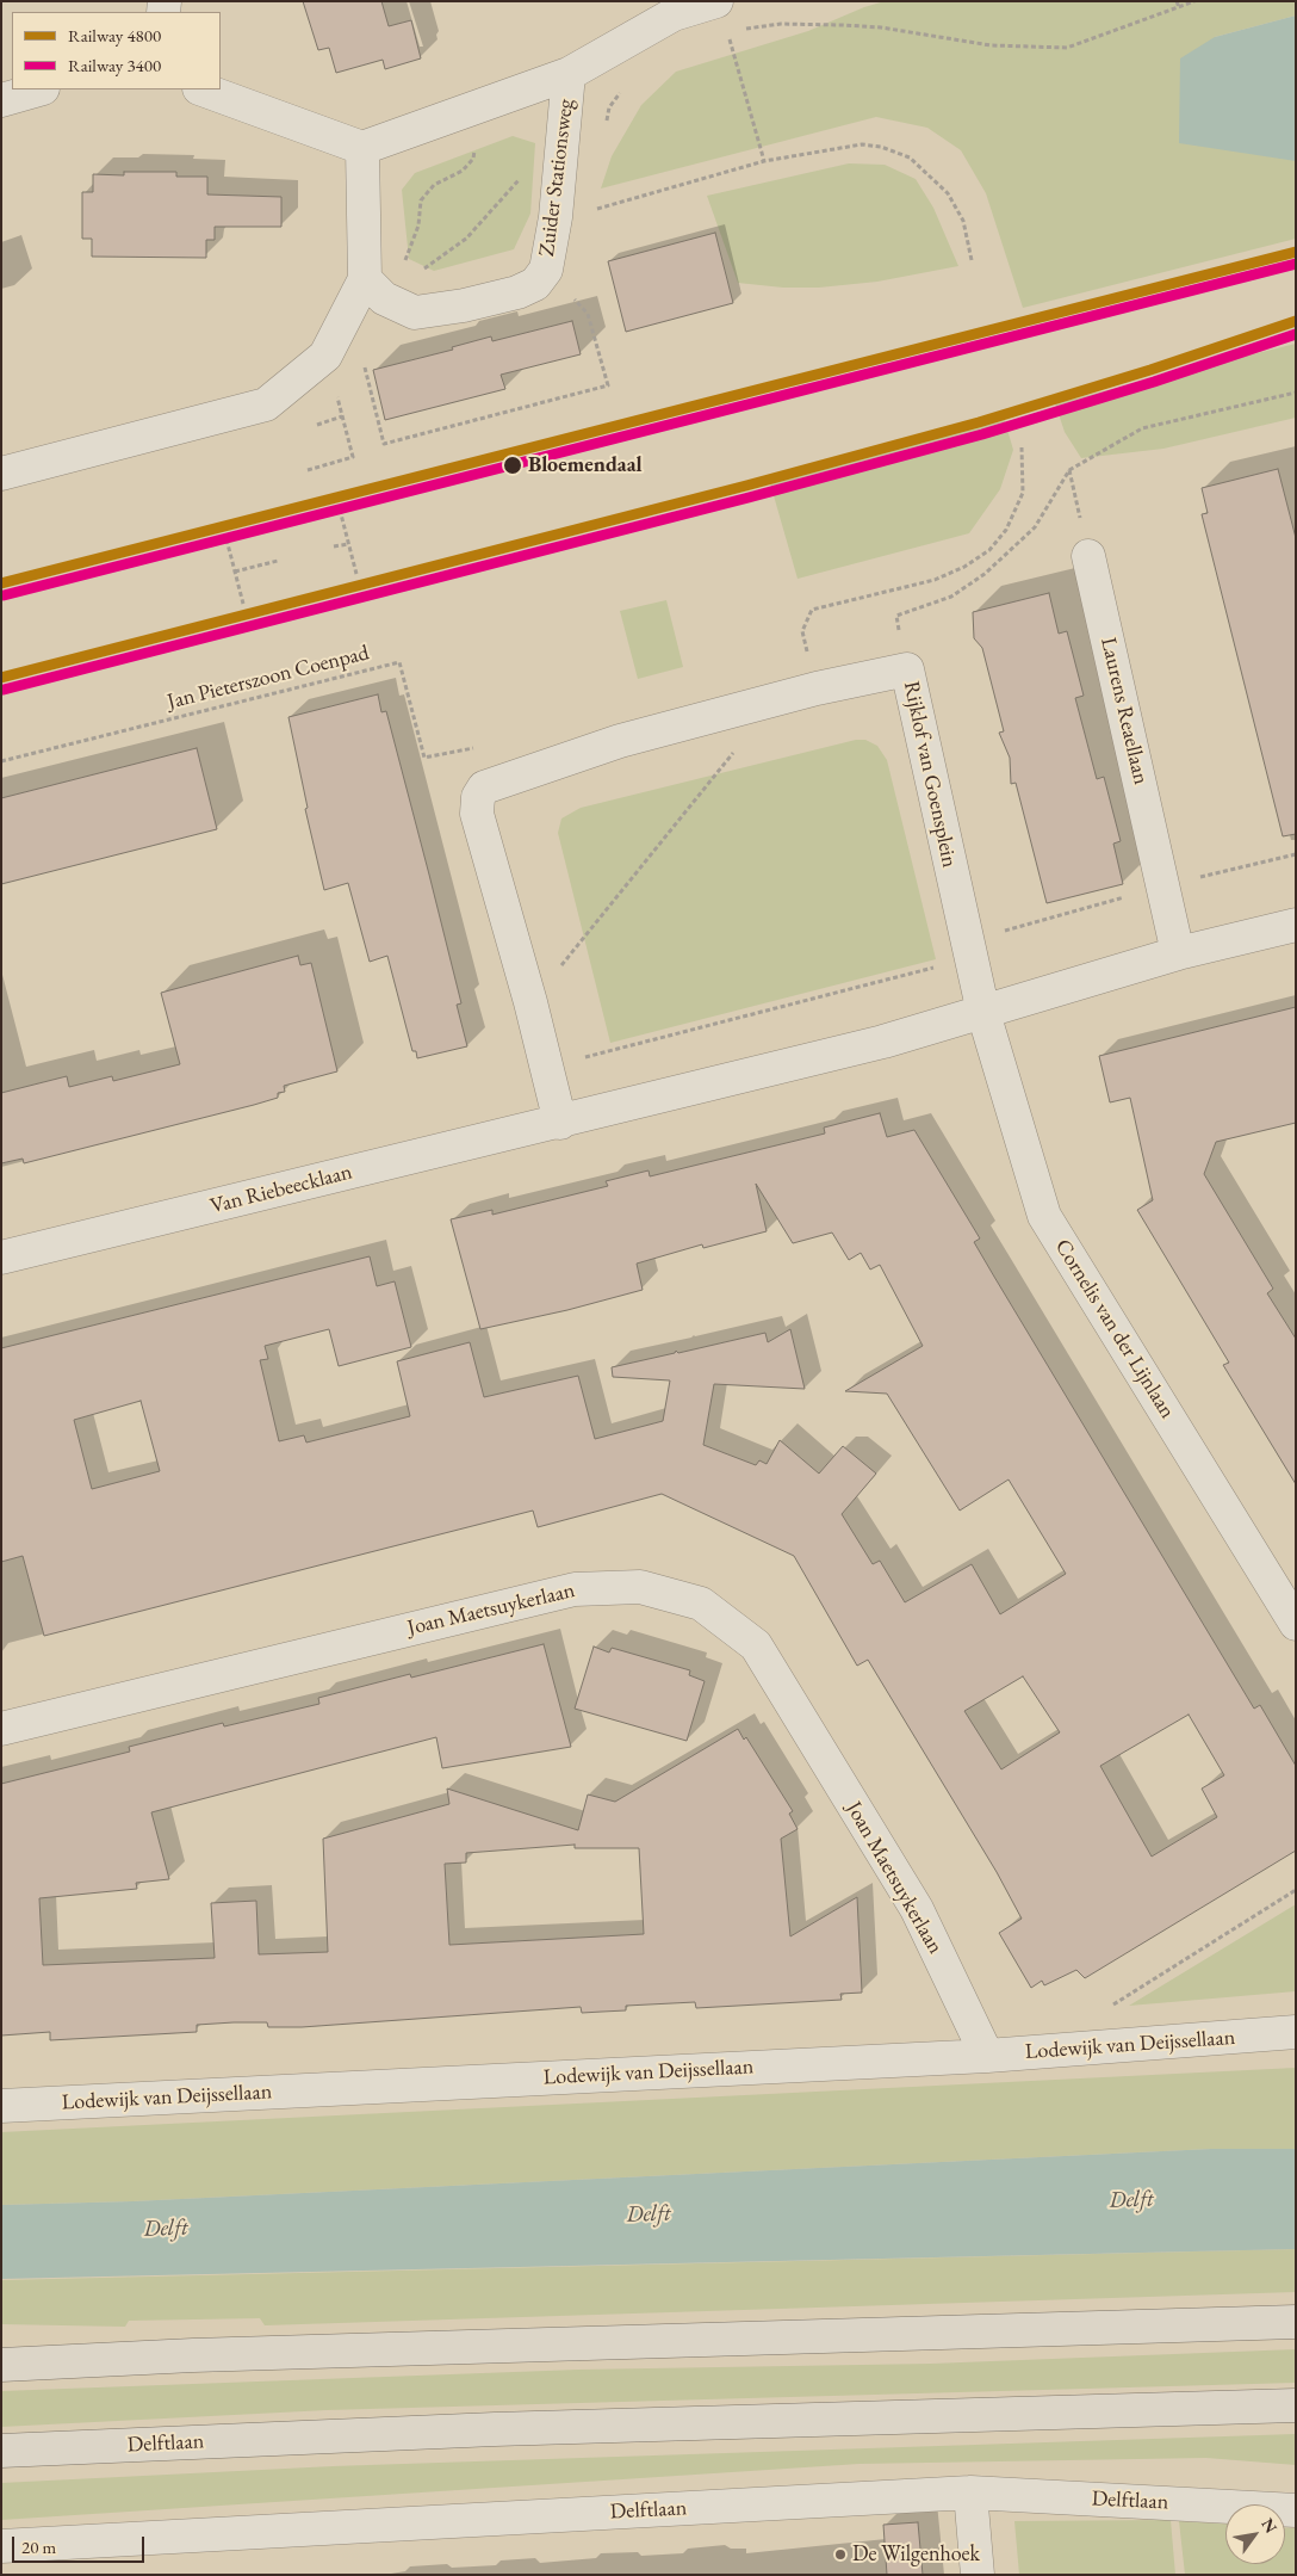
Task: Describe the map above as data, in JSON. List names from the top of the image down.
{
  "streets": {
    "main road": ["Delftlaan"],
    "street": [
      "Zuider Stationsweg",
      "Laurens Reaellaan",
      "Rijklof van Goensplein",
      "Van Riebeecklaan",
      "Cornelis van der Lijnlaan",
      "Joan Maetsuykerlaan",
      "Lodewijk van Deijssellaan"
    ],
    "path": ["Jan Pieterszoon Coenpad"]
  },
  "crossings": [
    ["Rijklof van Goensplein", "Van Riebeecklaan"],
    ["Rijklof van Goensplein", "Cornelis van der Lijnlaan"],
    ["Joan Maetsuykerlaan", "Lodewijk van Deijssellaan"]
  ],
  "water": ["Delft"],
  "places": ["Bloemendaal", "De Wilgenhoek"],
  "lines": ["rail line 4800", "rail line 3400"],
  "legend": ["Railway 4800", "Railway 3400"],
  "scale_bar": "20 m",
  "north": "top right"
}
